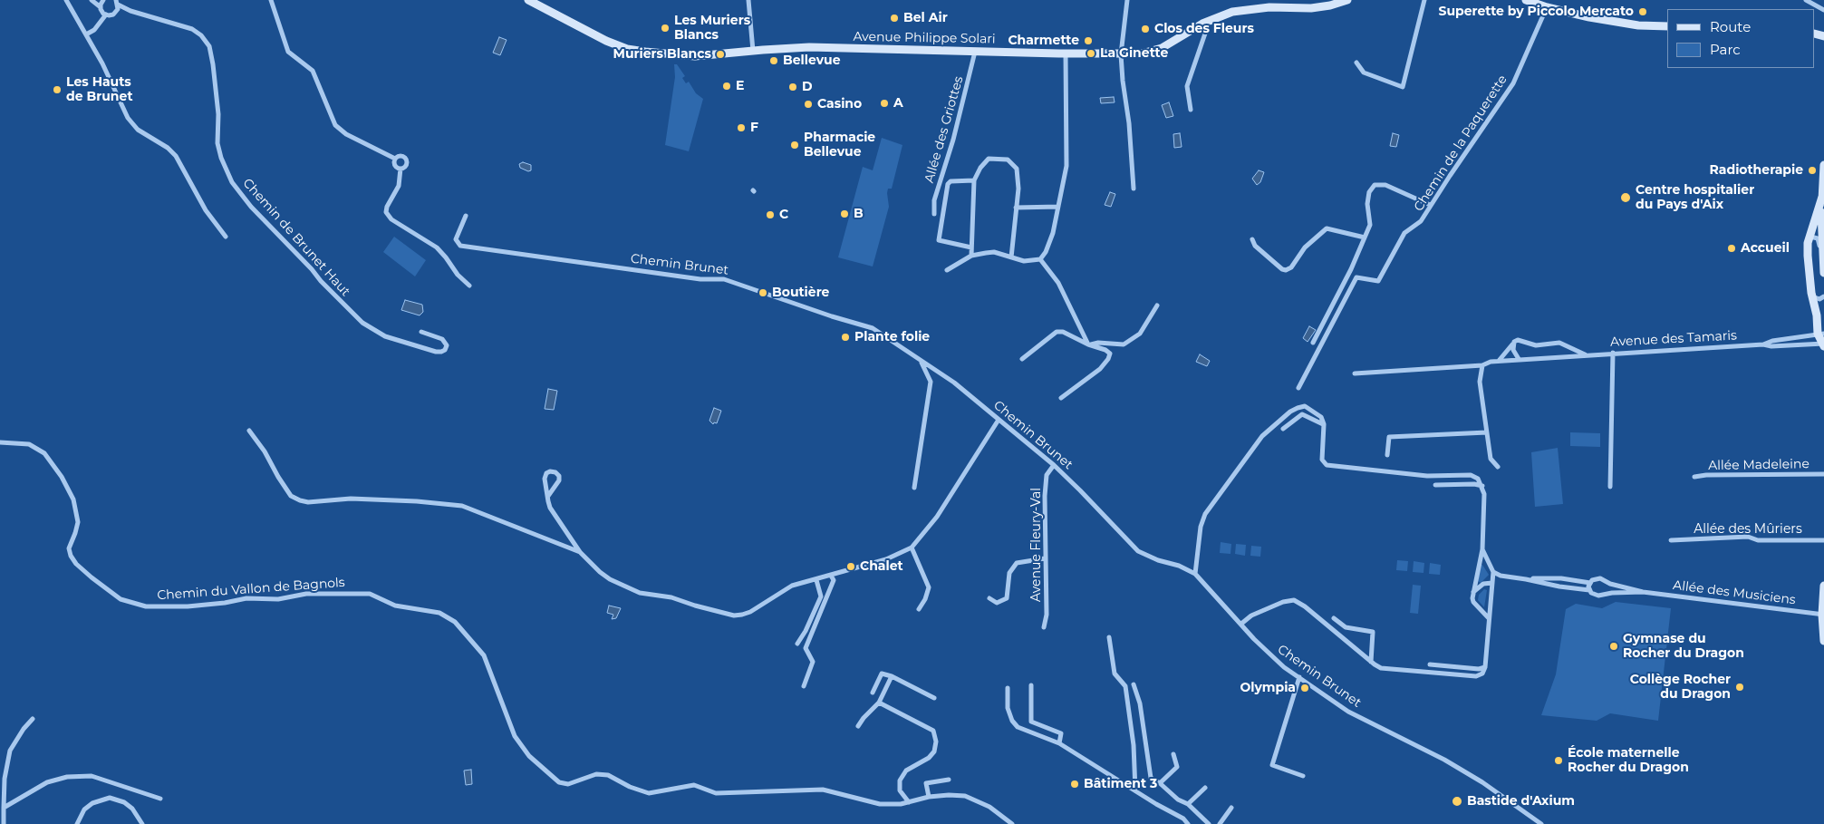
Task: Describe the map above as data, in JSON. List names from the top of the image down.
{
  "streets": {
    "main road": ["Avenue Philippe Solari"],
    "street": [
      "Allée des Griottes",
      "Chemin de la Paquerette",
      "Chemin de Brunet Haut",
      "Chemin Brunet",
      "Avenue des Tamaris",
      "Allée Madeleine",
      "Allée des Mûriers",
      "Avenue Fleury-Val",
      "Chemin du Vallon de Bagnols",
      "Allée des Musiciens"
    ]
  },
  "crossings": [
    ["Avenue Philippe Solari", "Allée des Griottes"],
    ["Chemin Brunet", "Avenue Fleury-Val"]
  ],
  "places": [
    "Superette by Piccolo Mercato",
    "Bel Air",
    "Les Muriers Blancs",
    "Clos des Fleurs",
    "Charmette",
    "La Ginette",
    "Muriers Blancs",
    "Bellevue",
    "E",
    "D",
    "Les Hauts de Brunet",
    "A",
    "Casino",
    "F",
    "Pharmacie Bellevue",
    "Radiotherapie",
    "Centre hospitalier du Pays d'Aix",
    "B",
    "C",
    "Accueil",
    "Boutière",
    "Plante folie",
    "Chalet",
    "Gymnase du Rocher du Dragon",
    "Collège Rocher du Dragon",
    "Olympia",
    "École maternelle Rocher du Dragon",
    "Bâtiment 3",
    "Bastide d'Axium"
  ],
  "legend": ["Route", "Parc"]
}
